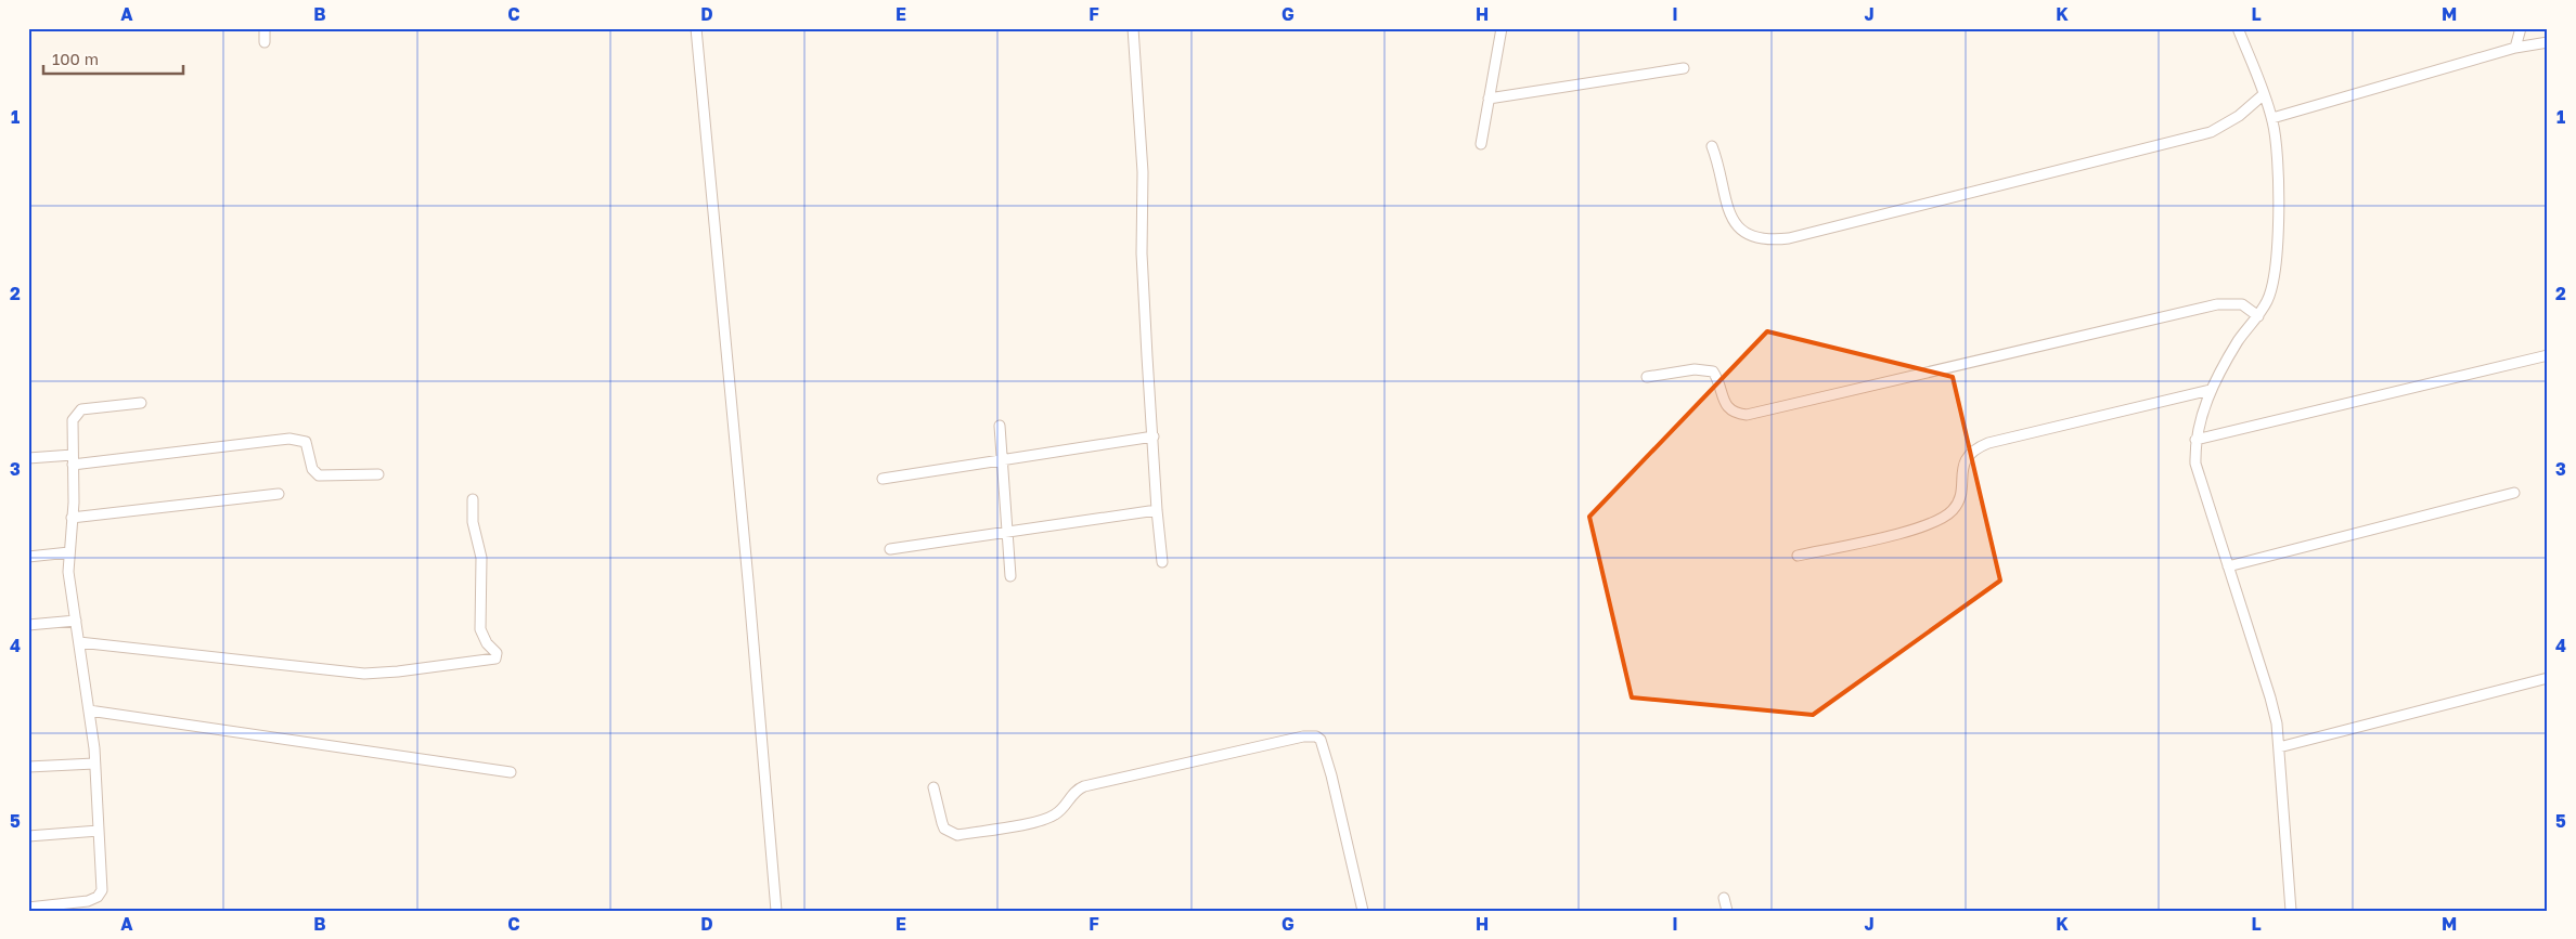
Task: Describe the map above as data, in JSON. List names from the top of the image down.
{
  "scale_bar": "100 m",
  "grid": {
    "columns": [
      "A",
      "B",
      "C",
      "D",
      "E",
      "F",
      "G",
      "H",
      "I",
      "J",
      "K",
      "L",
      "M"
    ],
    "rows": [
      "1",
      "2",
      "3",
      "4",
      "5"
    ]
  }
}
